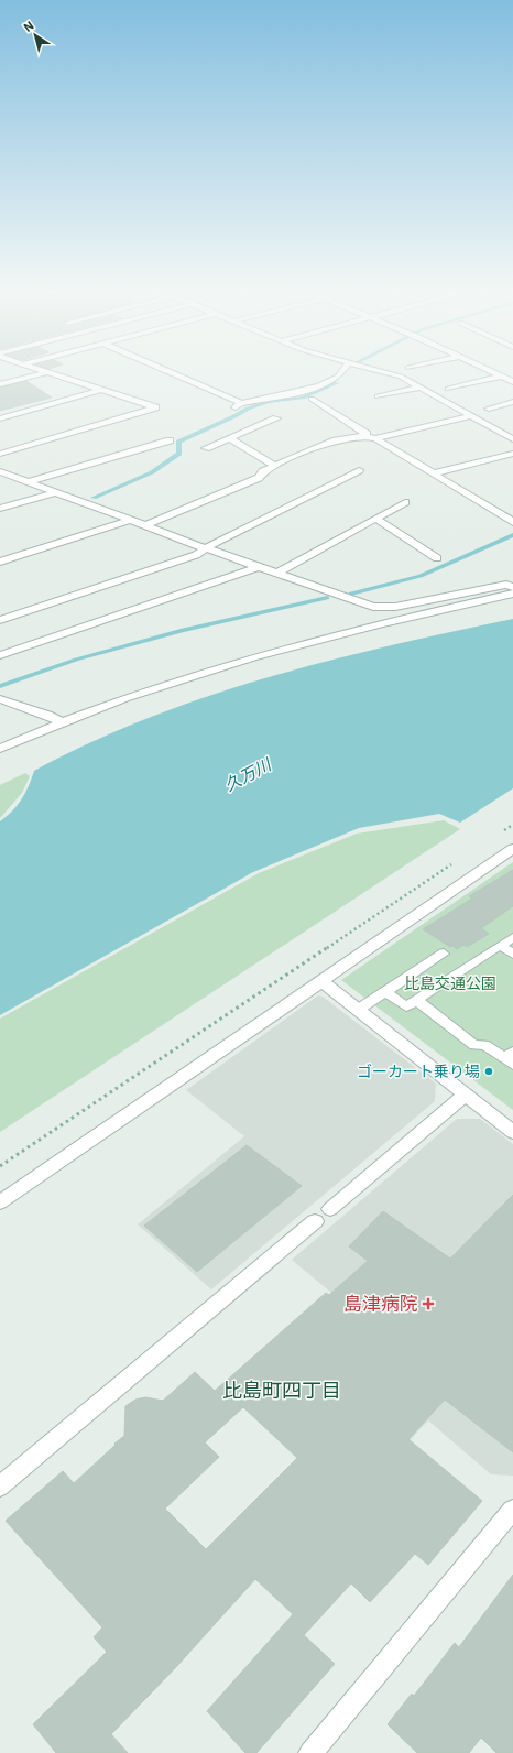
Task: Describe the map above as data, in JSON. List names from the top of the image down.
{
  "districts": ["比島町四丁目"],
  "water": ["久万川"],
  "parks": ["比島交通公園"],
  "places": {
    "other": ["ゴーカート乗り場"],
    "health": ["島津病院"]
  },
  "north": "top left"
}
